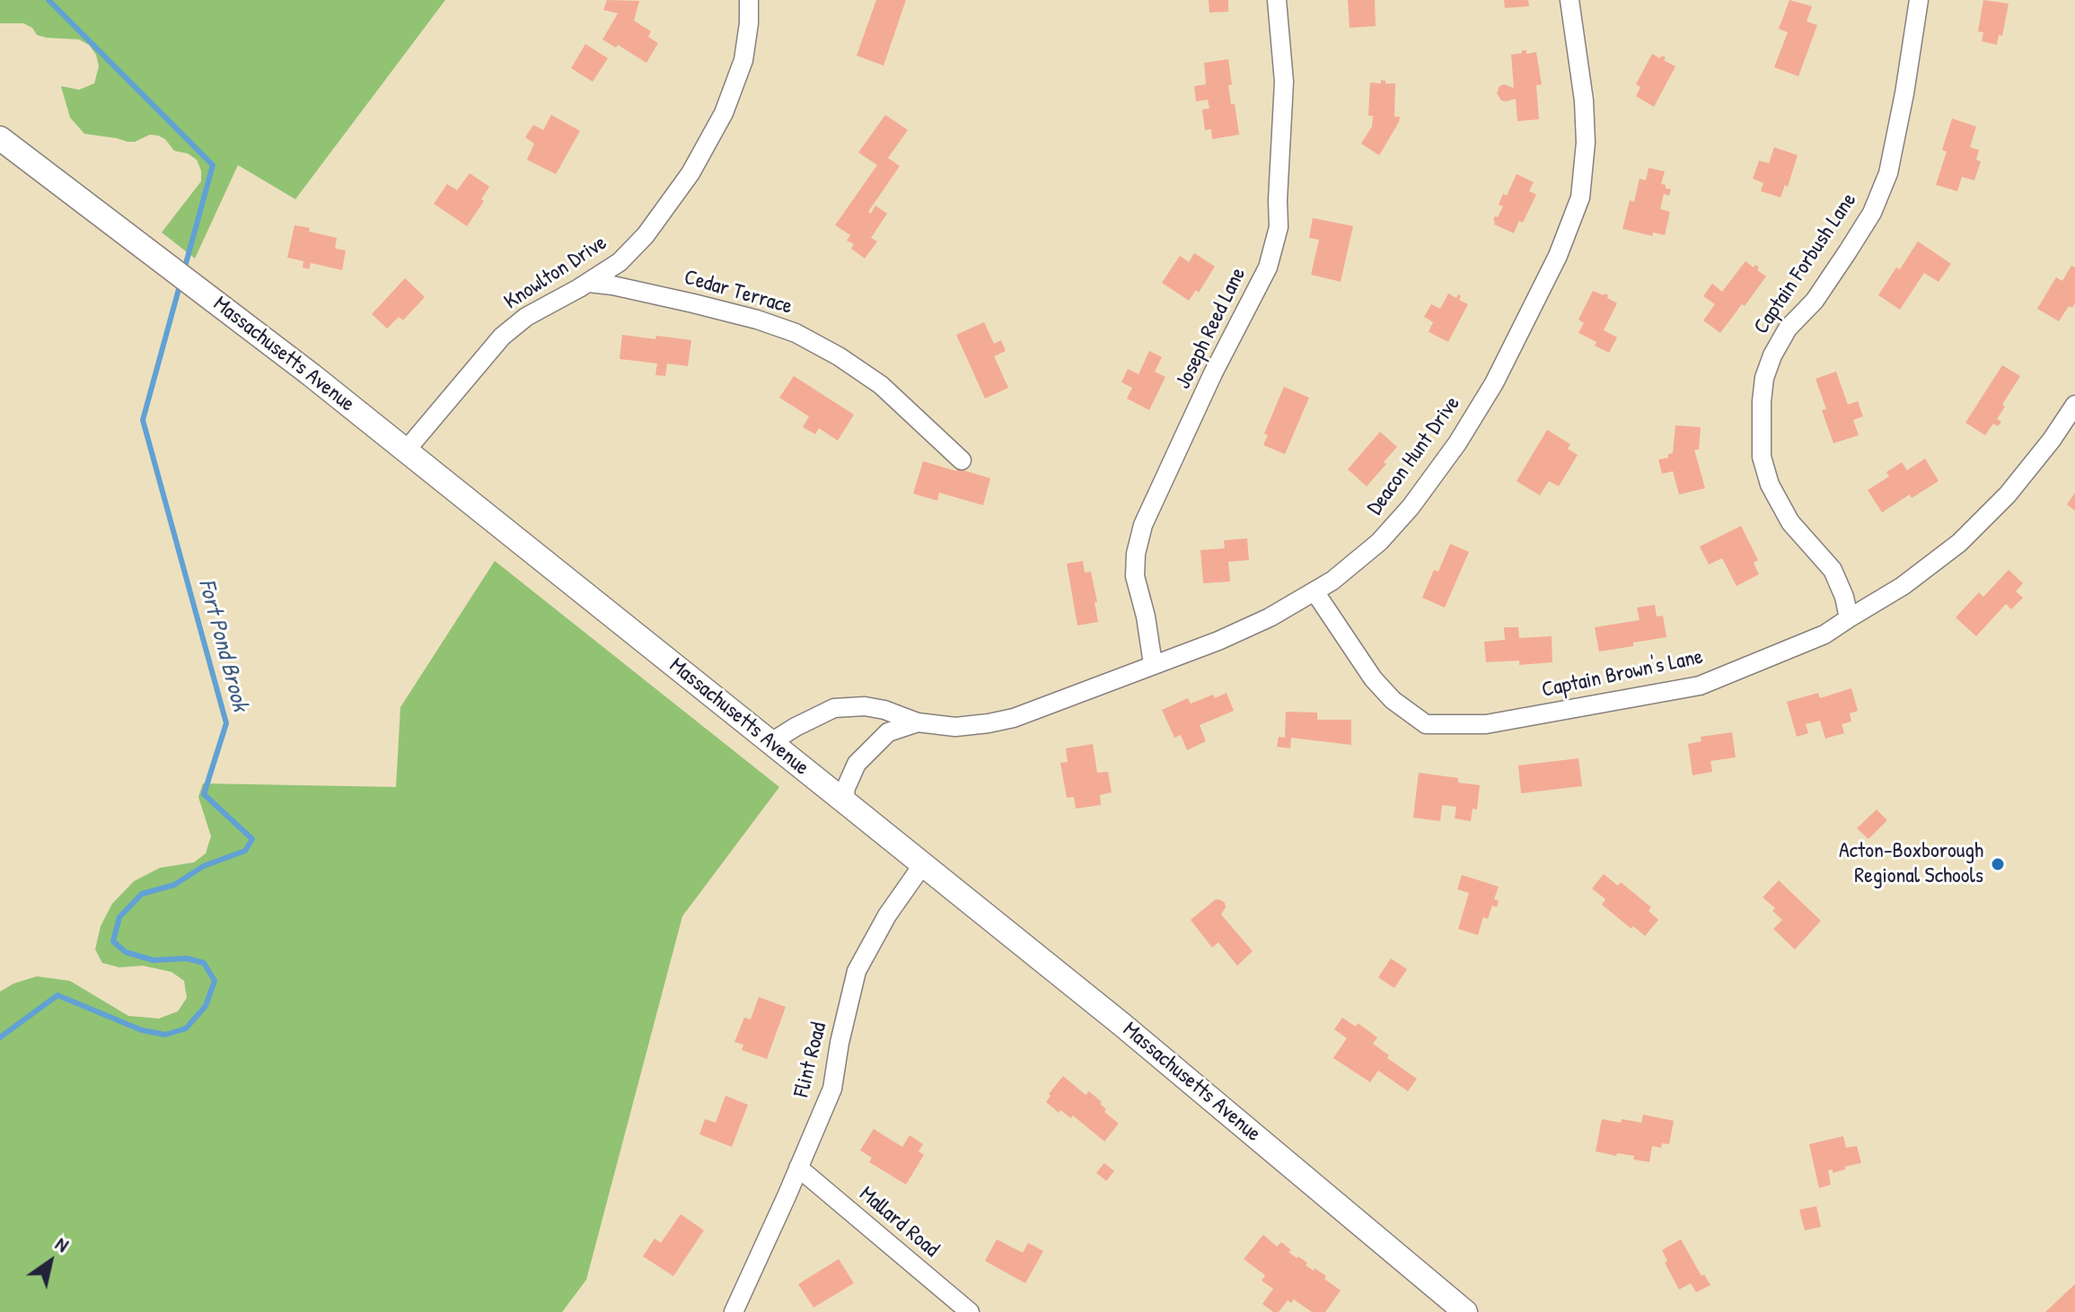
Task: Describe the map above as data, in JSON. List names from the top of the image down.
{
  "streets": {
    "main road": ["Massachusetts Avenue"],
    "street": [
      "Captain Forbush Lane",
      "Knowlton Drive",
      "Cedar Terrace",
      "Joseph Reed Lane",
      "Deacon Hunt Drive",
      "Captain Brown's Lane",
      "Flint Road",
      "Mallard Road"
    ]
  },
  "crossings": [
    ["Captain Forbush Lane", "Captain Brown's Lane"],
    ["Knowlton Drive", "Cedar Terrace"],
    ["Knowlton Drive", "Massachusetts Avenue"],
    ["Joseph Reed Lane", "Deacon Hunt Drive"],
    ["Massachusetts Avenue", "Deacon Hunt Drive"],
    ["Massachusetts Avenue", "Flint Road"],
    ["Deacon Hunt Drive", "Captain Brown's Lane"],
    ["Flint Road", "Mallard Road"]
  ],
  "water": ["Fort Pond Brook"],
  "places": ["Acton-Boxborough Regional Schools"],
  "north": "top right"
}
